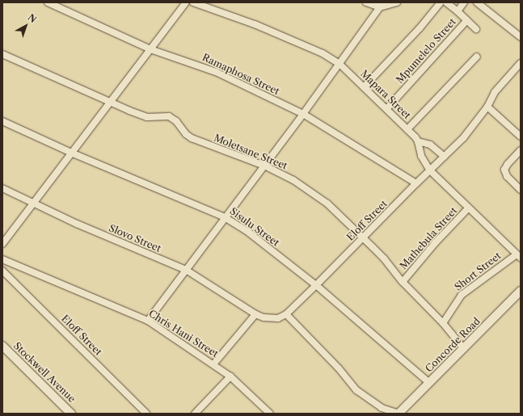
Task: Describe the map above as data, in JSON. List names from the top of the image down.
{
  "streets": {
    "street": [
      "Mpumelelo Street",
      "Ramaphosa Street",
      "Mapara Street",
      "Moletsane Street",
      "Eloff Street",
      "Sisulu Street",
      "Slovo Street",
      "Mathebula Street",
      "Short Street",
      "Chris Hani Street",
      "Concorde Road",
      "Stockwell Avenue"
    ]
  },
  "crossings": [
    ["Mpumelelo Street", "Mapara Street"],
    ["Ramaphosa Street", "Eloff Street"],
    ["Mapara Street", "Eloff Street"],
    ["Mapara Street", "Mathebula Street"],
    ["Mapara Street", "Short Street"],
    ["Moletsane Street", "Eloff Street"],
    ["Moletsane Street", "Mathebula Street"],
    ["Moletsane Street", "Short Street"],
    ["Moletsane Street", "Concorde Road"],
    ["Eloff Street", "Sisulu Street"],
    ["Eloff Street", "Slovo Street"],
    ["Sisulu Street", "Concorde Road"]
  ],
  "north": "top right"
}
